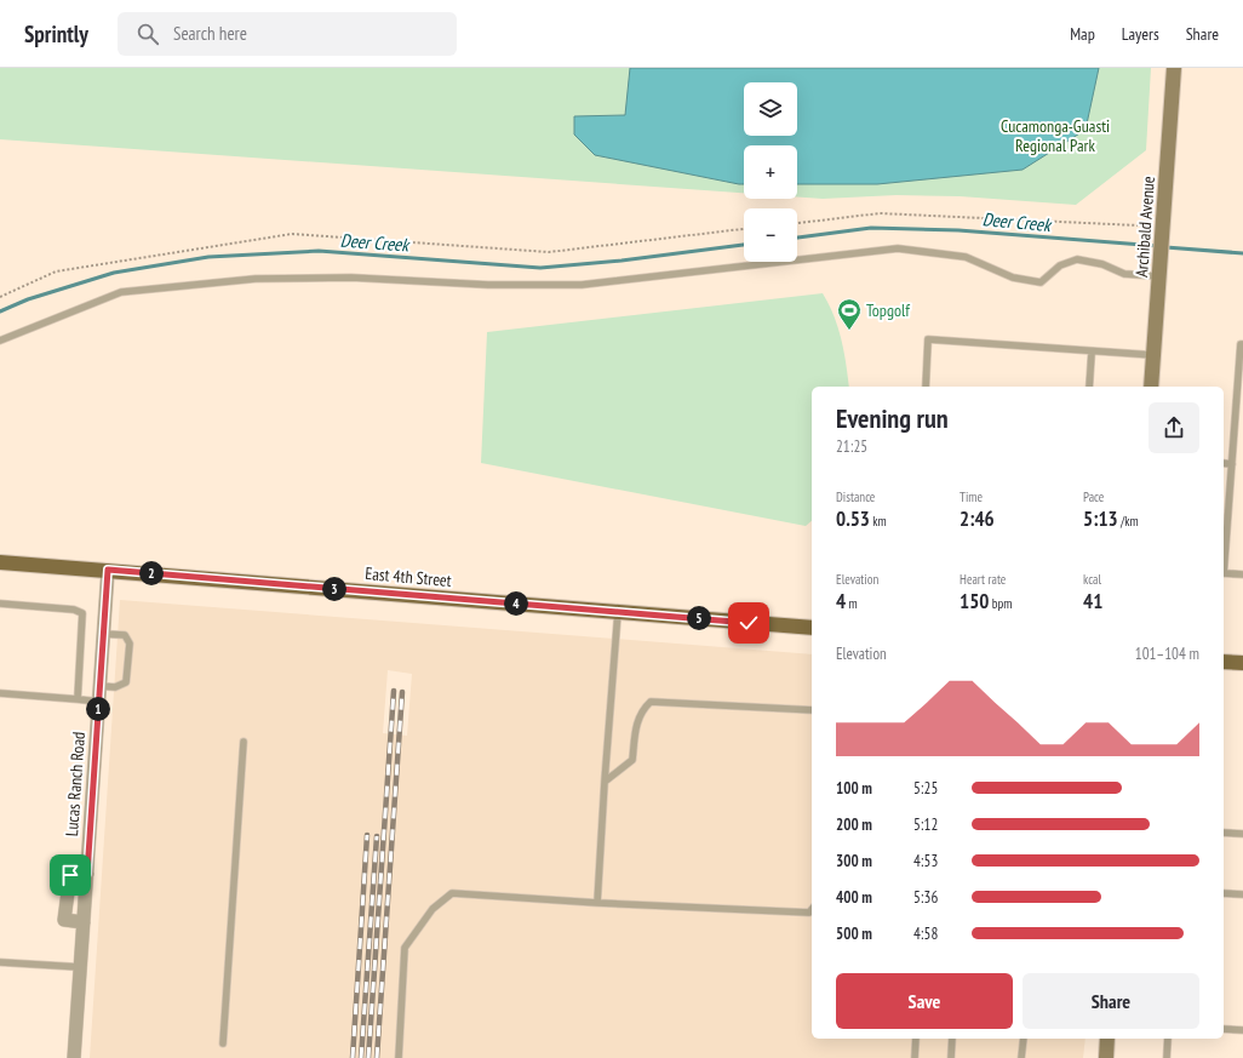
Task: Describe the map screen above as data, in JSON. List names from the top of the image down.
{
  "streets": {
    "main road": ["Archibald Avenue", "East 4th Street"],
    "street": ["Lucas Ranch Road"]
  },
  "crossings": [
    ["East 4th Street", "Lucas Ranch Road"]
  ],
  "water": ["Deer Creek"],
  "parks": ["Cucamonga-Guasti Regional Park"],
  "places": {
    "sports": ["Topgolf"]
  },
  "page": {
    "header": "Sprintly",
    "search": "Search here",
    "nav": ["Map", "Layers", "Share"],
    "map_buttons": ["+", "−"],
    "heading": ["Evening run", "21:25"],
    "stats": [
      ["Distance", "0.53 km"],
      ["Time", "2:46"],
      ["Pace", "5:13 /km"],
      ["Elevation", "4 m"],
      ["Heart rate", "150 bpm"],
      ["kcal", "41"]
    ],
    "pins": [
      "2",
      "3",
      "4",
      "5",
      "1"
    ],
    "chart": ["Elevation", "101–104 m"],
    "list": [
      {
        "name": "100 m",
        "note": "5:25"
      },
      {
        "name": "200 m",
        "note": "5:12"
      },
      {
        "name": "300 m",
        "note": "4:53"
      },
      {
        "name": "400 m",
        "note": "5:36"
      },
      {
        "name": "500 m",
        "note": "4:58"
      }
    ],
    "buttons": ["Save", "Share"]
  }
}
